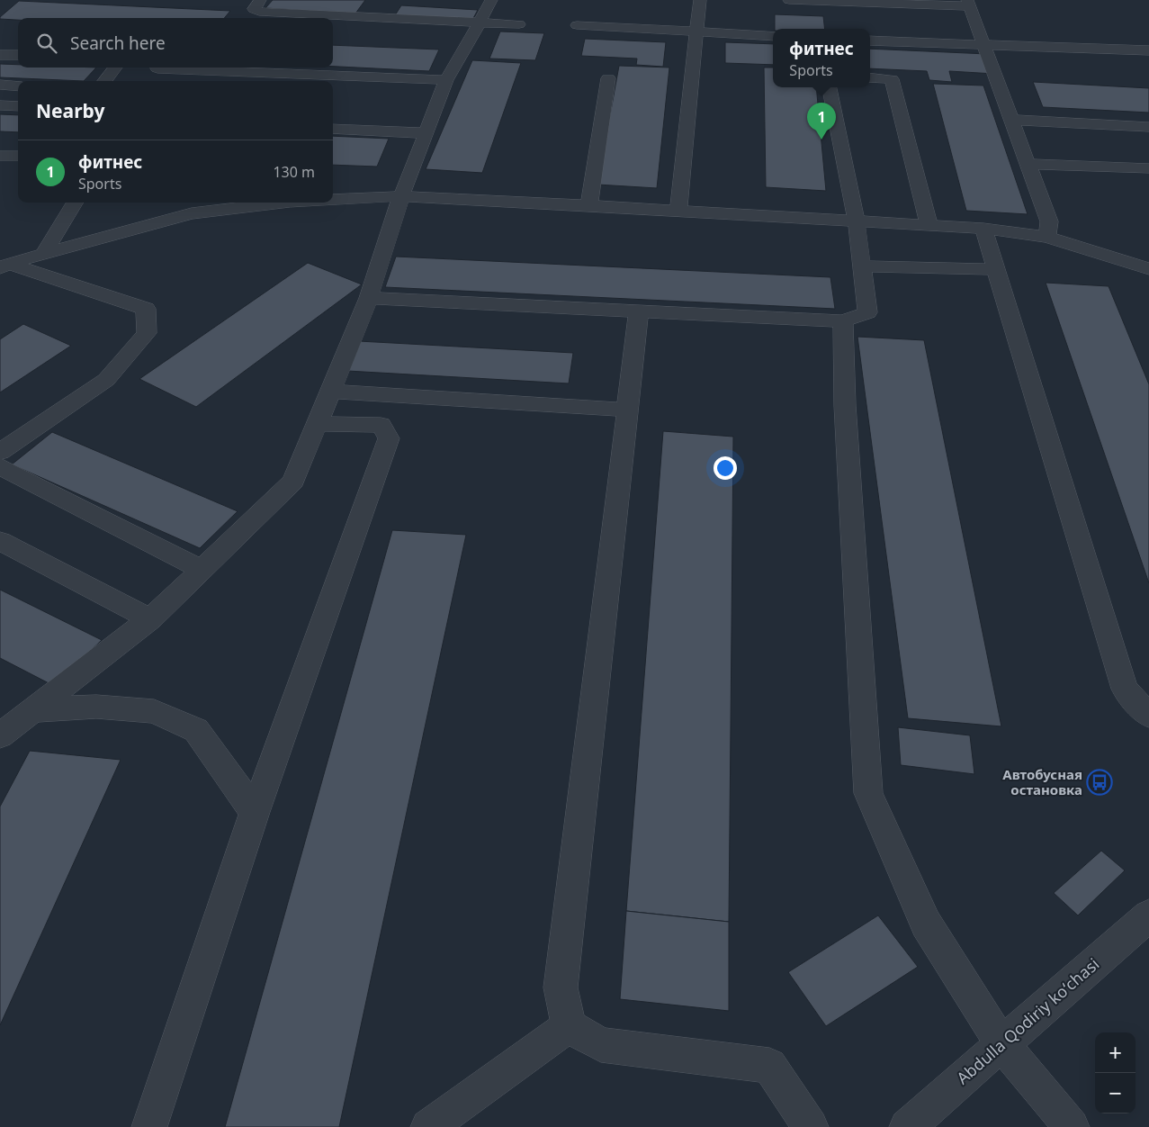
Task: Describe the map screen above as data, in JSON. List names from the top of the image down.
{
  "streets": {
    "street": ["Abdulla Qodiriy koʻchasi"]
  },
  "places": {
    "bus stop": ["Автобусная остановка"]
  },
  "page": {
    "search": "Search here",
    "popup": ["фитнес", "Sports"],
    "heading": "Nearby",
    "pins": "1",
    "list": [
      {
        "mark": "1",
        "name": "фитнес",
        "note": "Sports",
        "value": "130 m"
      }
    ],
    "map_buttons": ["+", "−"]
  }
}
